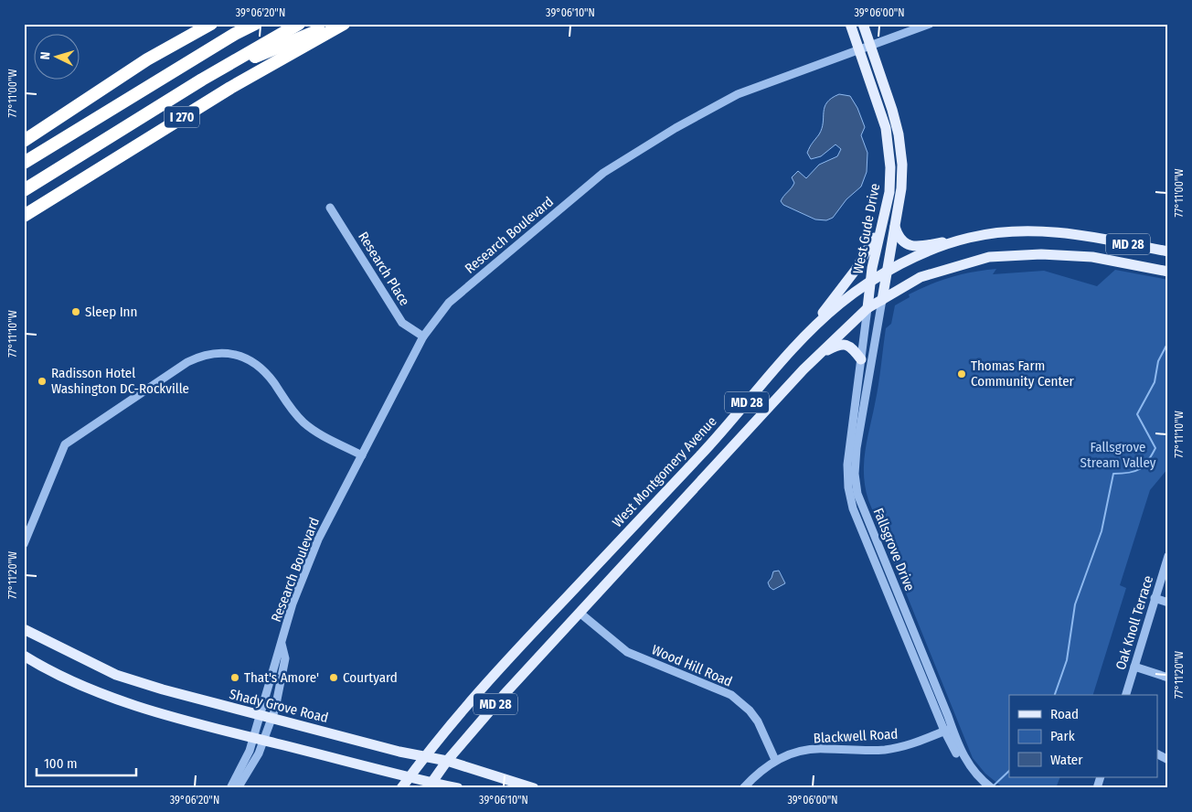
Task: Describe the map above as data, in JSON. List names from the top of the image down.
{
  "streets": {
    "highway": ["I 270"],
    "main road": [
      "West Gude Drive",
      "MD 28",
      "West Montgomery Avenue",
      "Shady Grove Road"
    ],
    "street": [
      "Research Boulevard",
      "Research Place",
      "Fallsgrove Drive",
      "Oak Knoll Terrace",
      "Wood Hill Road",
      "Blackwell Road"
    ]
  },
  "crossings": [
    ["West Gude Drive", "Research Boulevard"],
    ["West Gude Drive", "MD 28"],
    ["West Gude Drive", "West Montgomery Avenue"],
    ["West Gude Drive", "Fallsgrove Drive"],
    ["Research Boulevard", "Research Place"],
    ["Research Boulevard", "Shady Grove Road"],
    ["MD 28", "West Montgomery Avenue"],
    ["MD 28", "Fallsgrove Drive"],
    ["MD 28", "Wood Hill Road"],
    ["MD 28", "Shady Grove Road"],
    ["West Montgomery Avenue", "Shady Grove Road"],
    ["Fallsgrove Drive", "Blackwell Road"],
    ["Wood Hill Road", "Blackwell Road"]
  ],
  "parks": ["Fallsgrove Stream Valley"],
  "places": [
    "Sleep Inn",
    "Thomas Farm Community Center",
    "Radisson Hotel Washington DC-Rockville",
    "That's Amore'",
    "Courtyard"
  ],
  "legend": ["Road", "Park", "Water"],
  "scale_bar": "100 m",
  "north": "left",
  "coordinates": [
    "39°06'20\"N",
    "39°06'10\"N",
    "39°06'00\"N",
    "77°11'00\"W",
    "77°11'10\"W",
    "77°11'20\"W"
  ]
}
